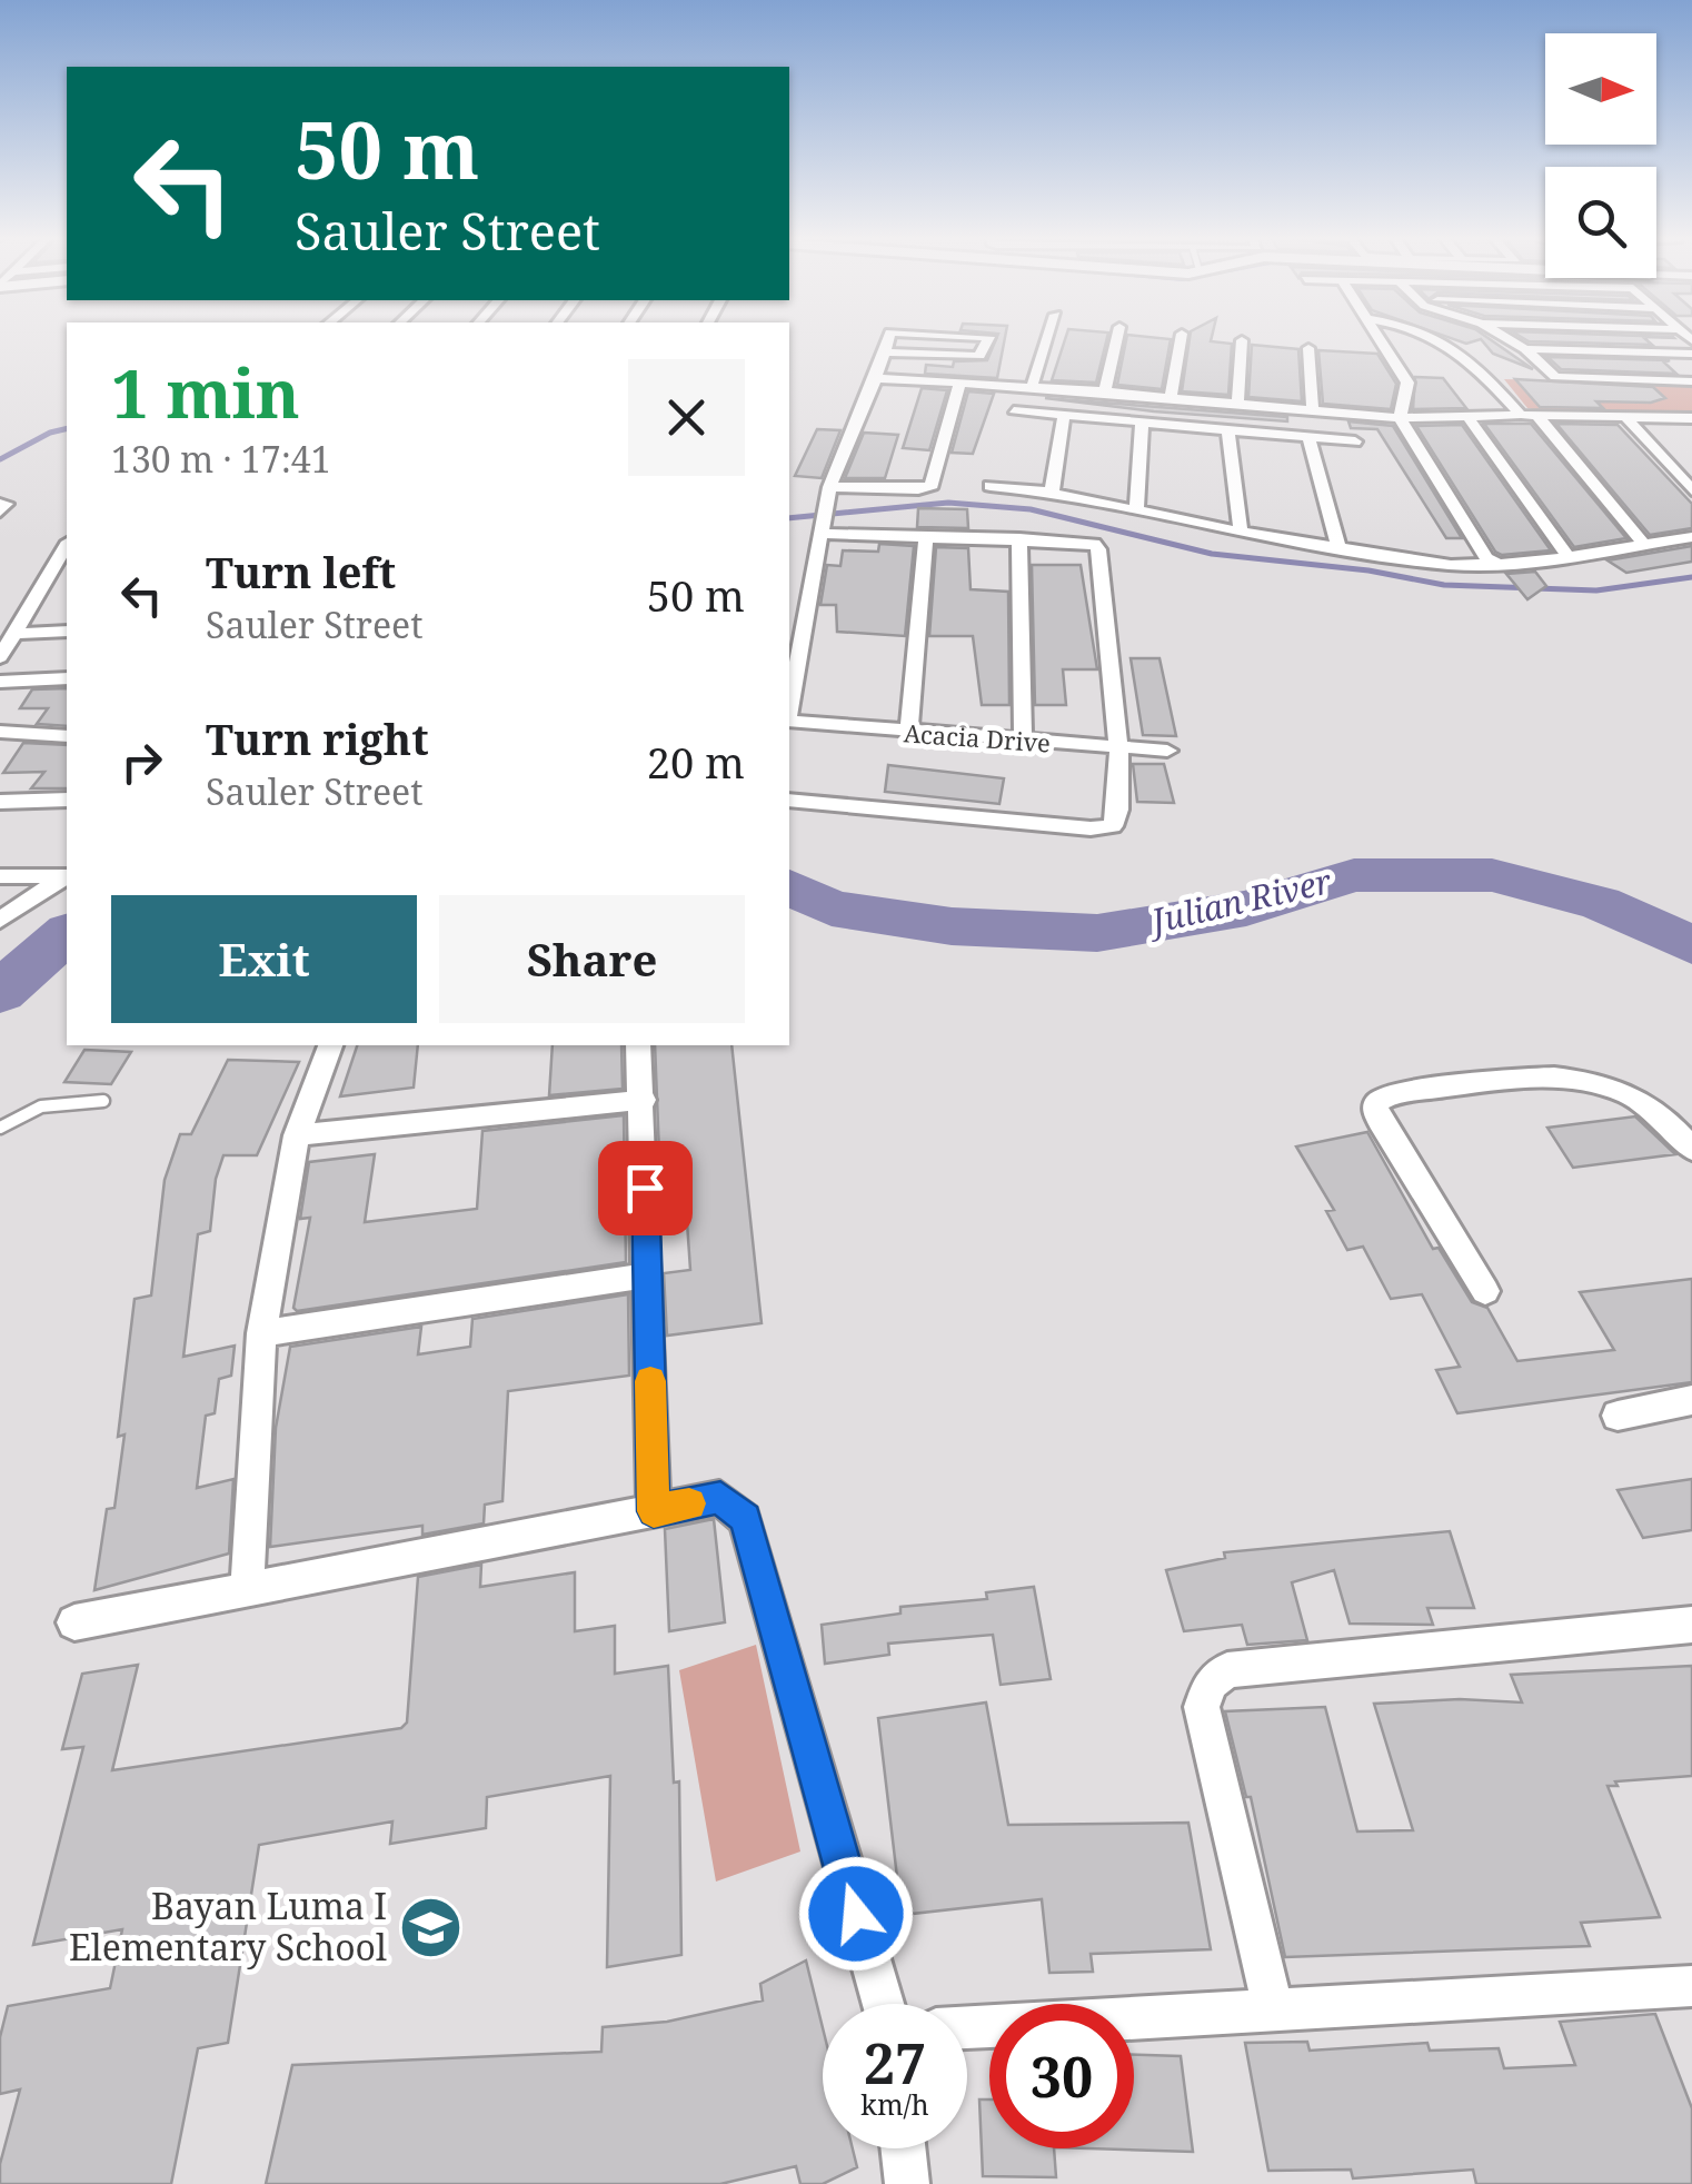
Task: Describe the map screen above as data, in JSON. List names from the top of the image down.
{
  "streets": {
    "street": ["Acacia Drive"]
  },
  "water": ["Julian River"],
  "places": {
    "school or university": ["Bayan Luma I Elementary School"]
  },
  "north": "right",
  "page": {
    "turn": ["50 m", "Sauler Street"],
    "heading": ["1 min", "130 m · 17:41"],
    "list": [
      {
        "name": "Turn left",
        "note": "Sauler Street",
        "value": "50 m"
      },
      {
        "name": "Turn right",
        "note": "Sauler Street",
        "value": "20 m"
      }
    ],
    "buttons": ["Exit", "Share"],
    "speed": "27 km/h",
    "limit": "30"
  }
}
